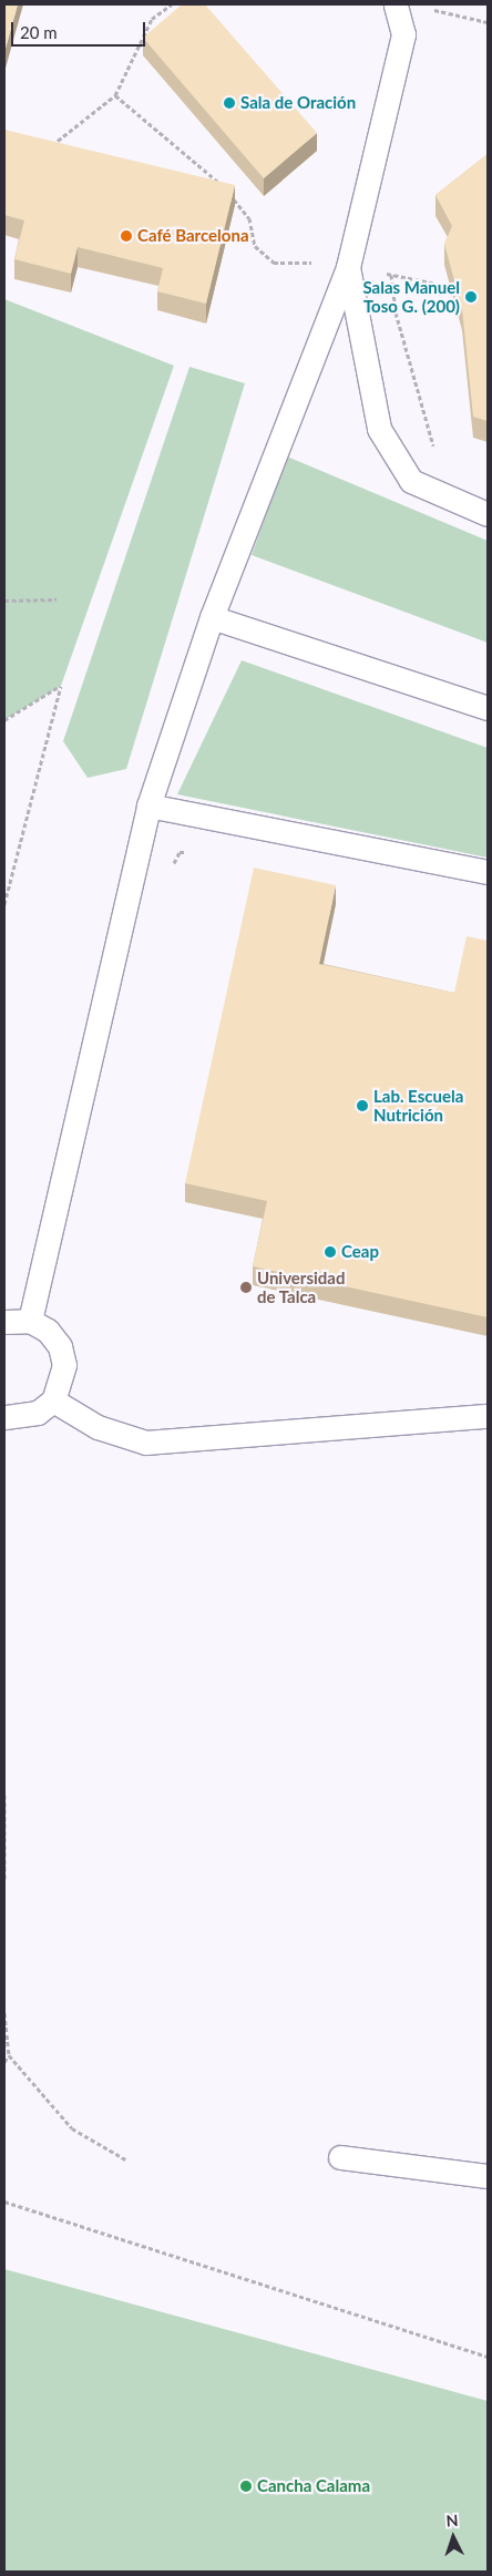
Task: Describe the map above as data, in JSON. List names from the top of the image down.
{
  "places": [
    "Sala de Oración",
    "Café Barcelona",
    "Salas Manuel Toso G. (200)",
    "Lab. Escuela Nutrición",
    "Ceap",
    "Universidad de Talca",
    "Cancha Calama"
  ],
  "scale_bar": "20 m",
  "north": "top"
}
